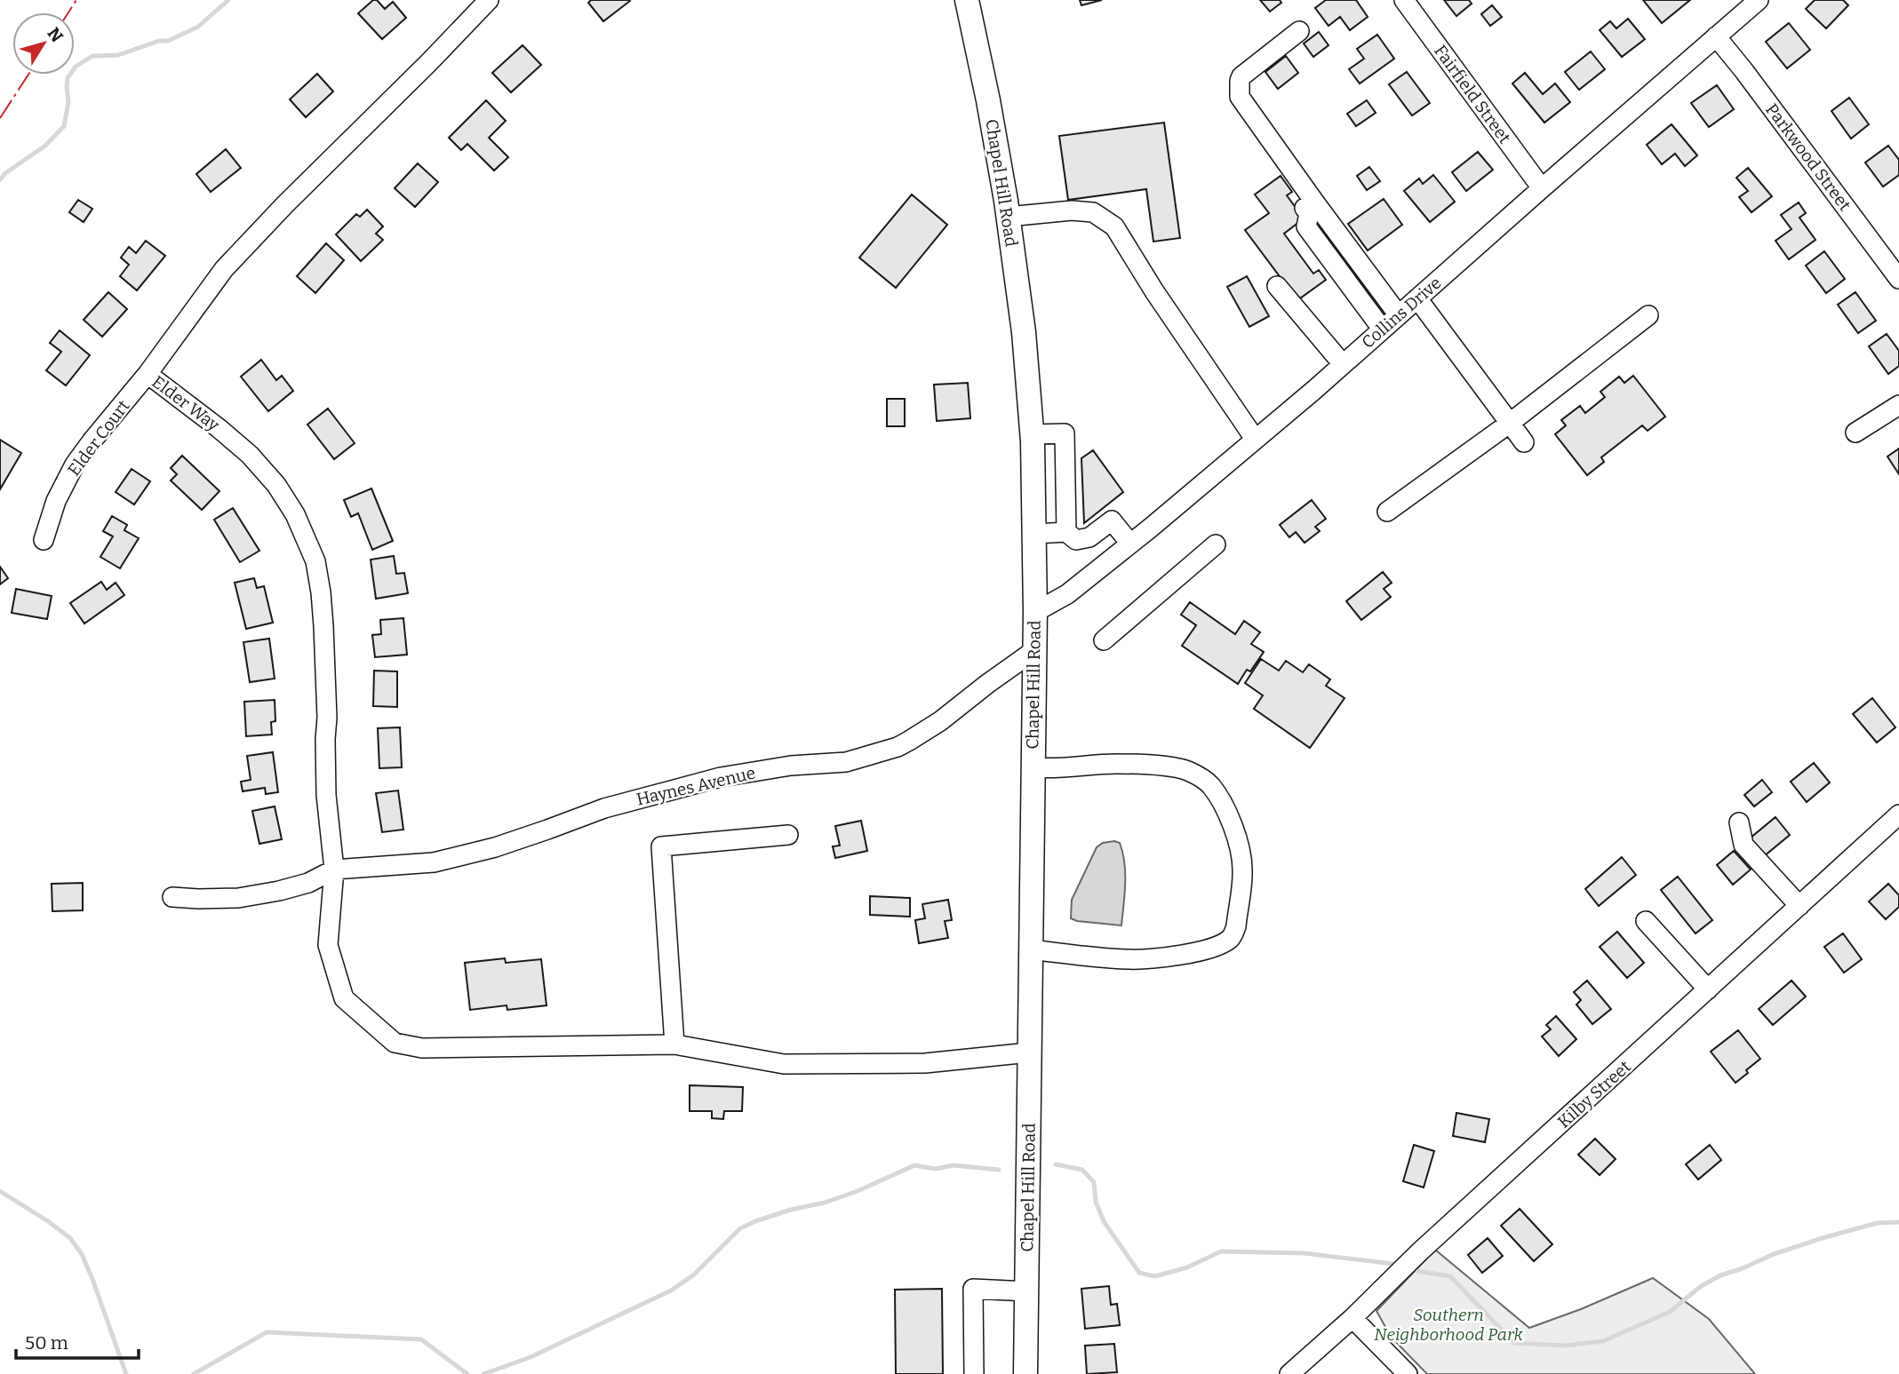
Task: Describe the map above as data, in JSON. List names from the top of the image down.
{
  "streets": {
    "main road": ["Chapel Hill Road"],
    "street": [
      "Fairfield Street",
      "Parkwood Street",
      "Collins Drive",
      "Elder Way",
      "Elder Court",
      "Haynes Avenue",
      "Kilby Street"
    ]
  },
  "crossings": [
    ["Fairfield Street", "Collins Drive"],
    ["Parkwood Street", "Collins Drive"],
    ["Chapel Hill Road", "Collins Drive"],
    ["Chapel Hill Road", "Elder Way"],
    ["Chapel Hill Road", "Haynes Avenue"],
    ["Elder Way", "Elder Court"],
    ["Elder Way", "Haynes Avenue"]
  ],
  "parks": ["Southern Neighborhood Park"],
  "scale_bar": "50 m",
  "north": "top right"
}
